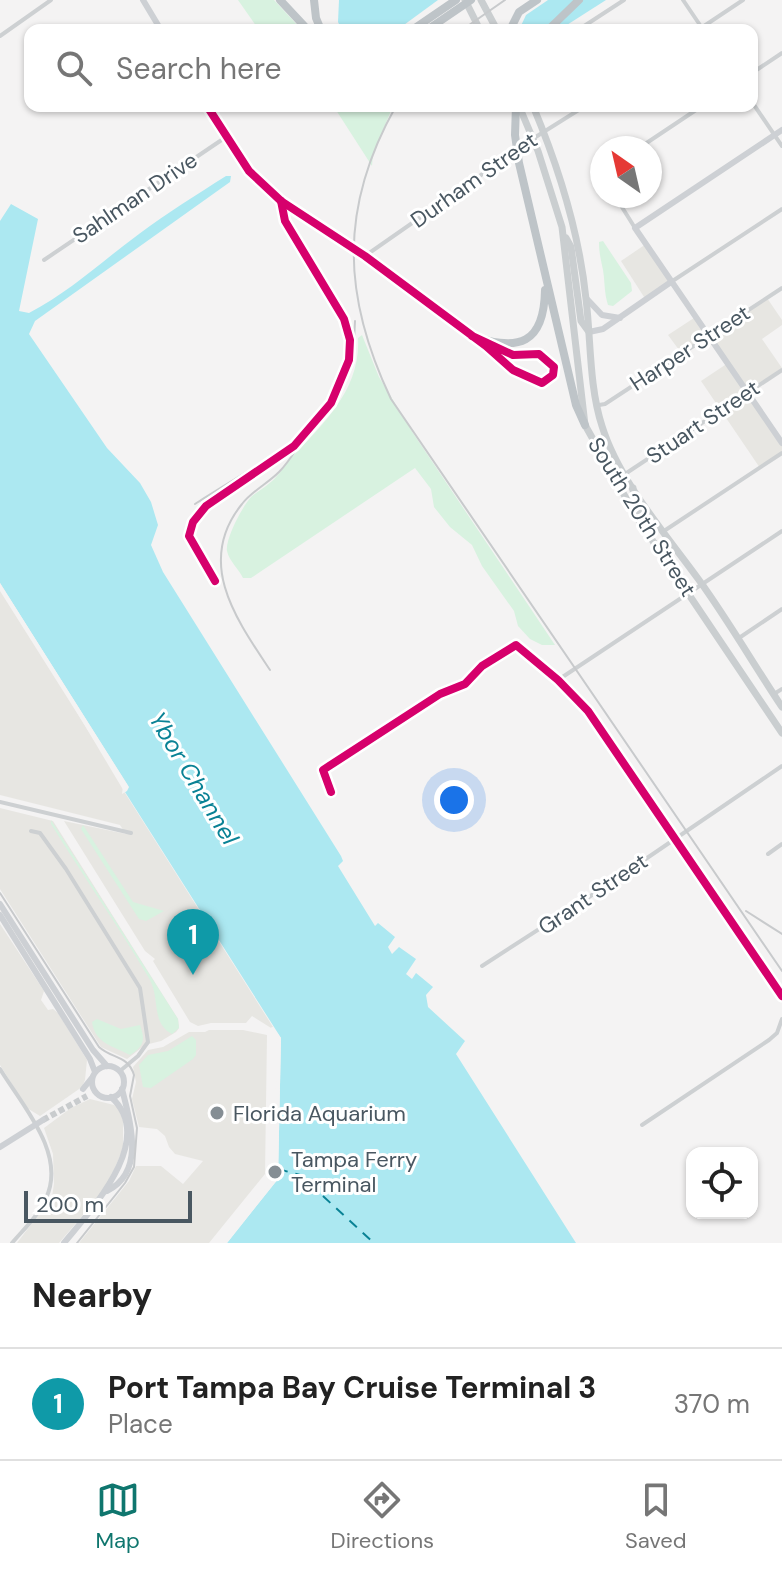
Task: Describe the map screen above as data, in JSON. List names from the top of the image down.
{
  "streets": {
    "main road": ["South 20th Street"],
    "street": [
      "Durham Street",
      "Sahlman Drive",
      "Harper Street",
      "Stuart Street",
      "Grant Street"
    ]
  },
  "crossings": [
    ["Durham Street", "South 20th Street"],
    ["Harper Street", "South 20th Street"],
    ["Stuart Street", "South 20th Street"]
  ],
  "water": ["Ybor Channel"],
  "places": ["Florida Aquarium", "Tampa Ferry Terminal"],
  "scale_bar": "200 m",
  "north": "top left",
  "page": {
    "search": "Search here",
    "pins": "1",
    "scale": "200 m",
    "heading": "Nearby",
    "list": [
      {
        "mark": "1",
        "name": "Port Tampa Bay Cruise Terminal 3",
        "note": "Place",
        "value": "370 m"
      }
    ],
    "nav": ["Map", "Directions", "Saved"]
  }
}
